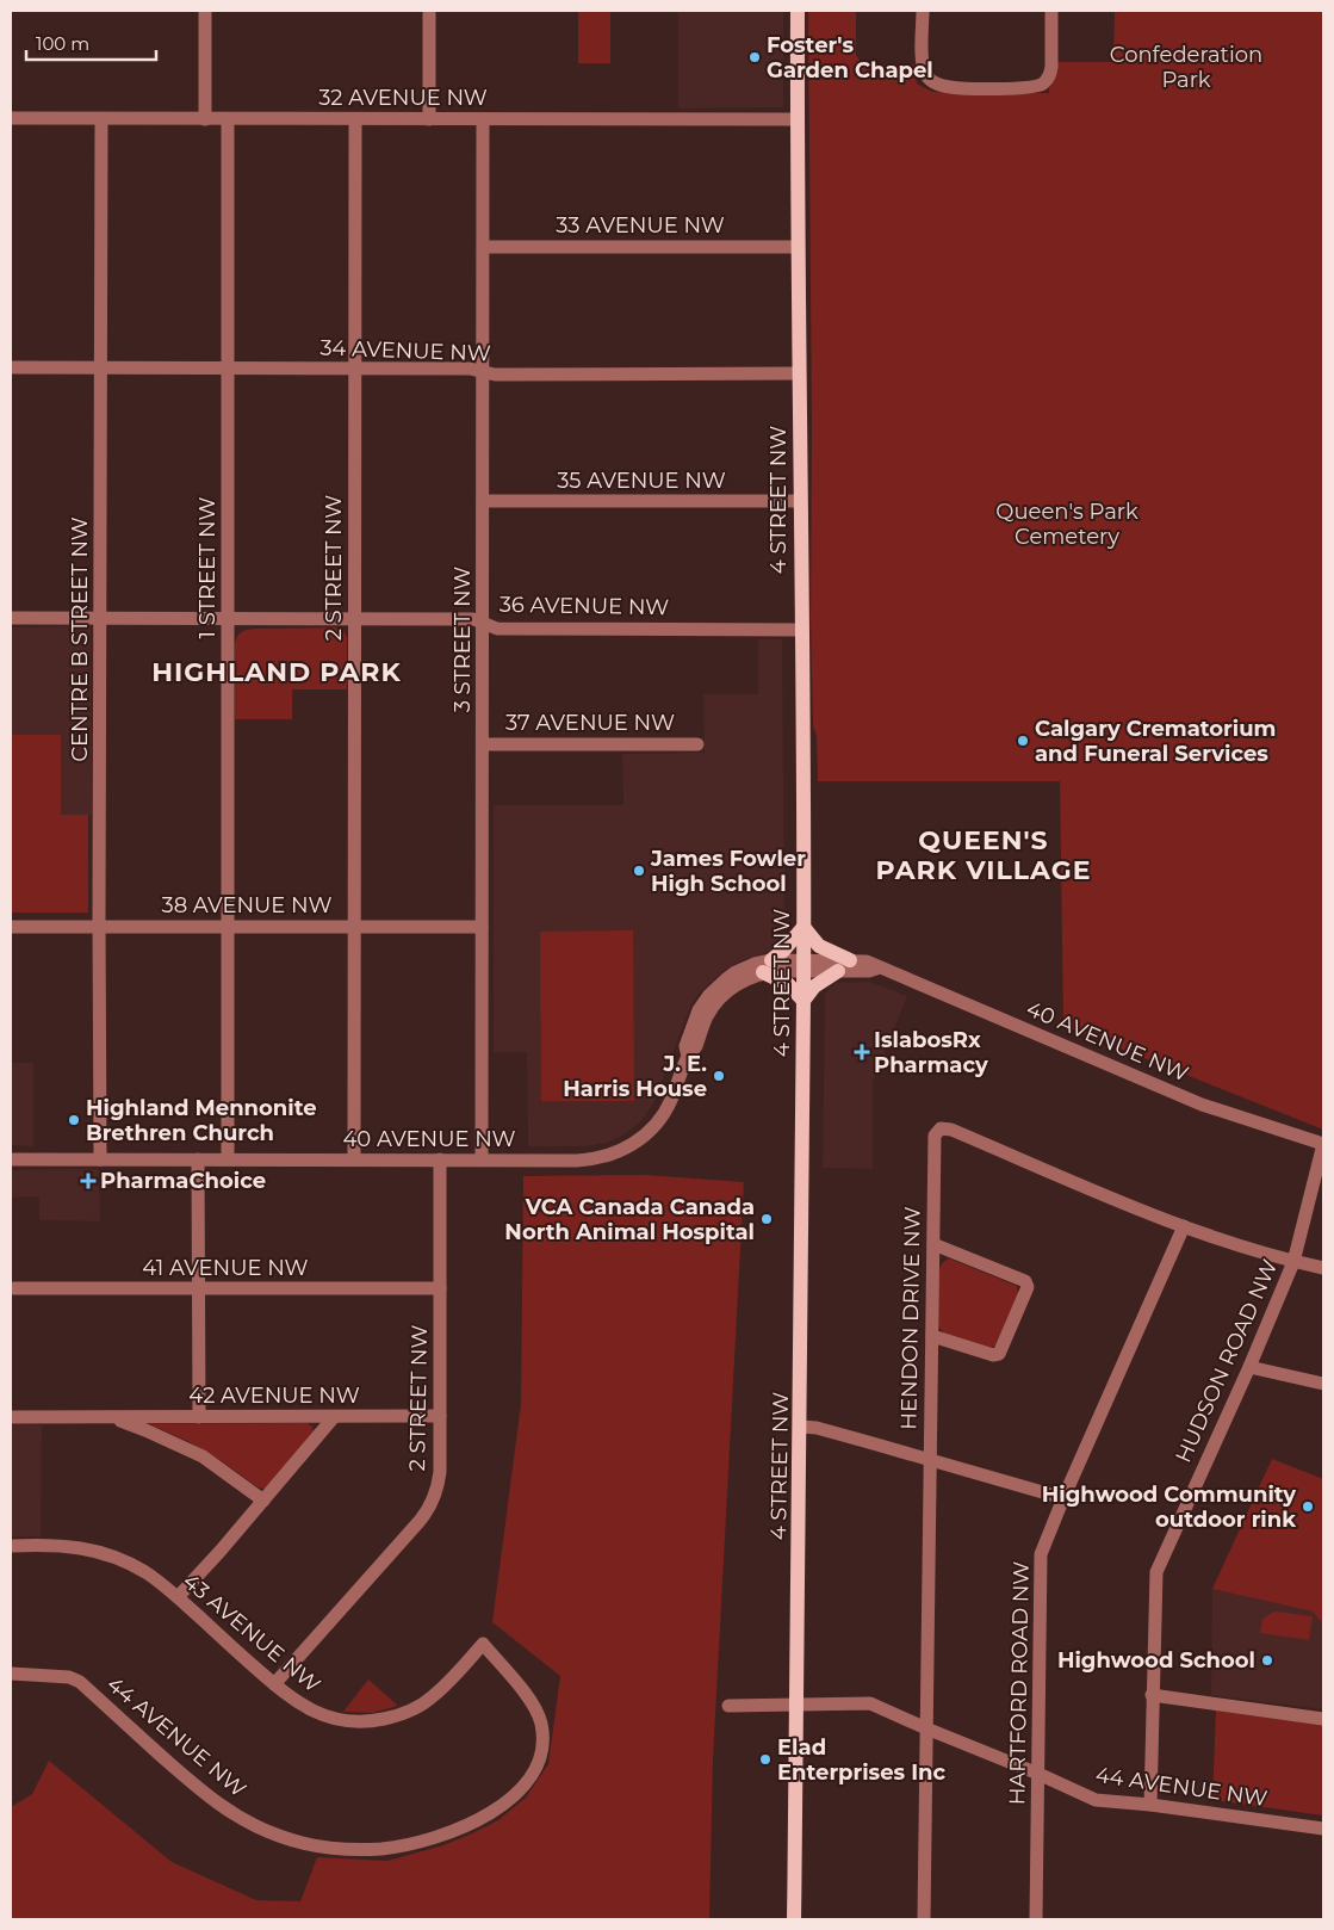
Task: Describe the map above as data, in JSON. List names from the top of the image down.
{
  "streets": {
    "main road": ["4 STREET NW"],
    "street": [
      "32 AVENUE NW",
      "33 AVENUE NW",
      "34 AVENUE NW",
      "35 AVENUE NW",
      "1 STREET NW",
      "2 STREET NW",
      "36 AVENUE NW",
      "CENTRE B STREET NW",
      "3 STREET NW",
      "37 AVENUE NW",
      "38 AVENUE NW",
      "40 AVENUE NW",
      "41 AVENUE NW",
      "HENDON DRIVE NW",
      "HUDSON ROAD NW",
      "42 AVENUE NW",
      "43 AVENUE NW",
      "HARTFORD ROAD NW",
      "44 AVENUE NW"
    ]
  },
  "crossings": [
    ["32 AVENUE NW", "4 STREET NW"],
    ["32 AVENUE NW", "1 STREET NW"],
    ["32 AVENUE NW", "2 STREET NW"],
    ["32 AVENUE NW", "CENTRE B STREET NW"],
    ["32 AVENUE NW", "3 STREET NW"],
    ["33 AVENUE NW", "4 STREET NW"],
    ["33 AVENUE NW", "3 STREET NW"],
    ["34 AVENUE NW", "4 STREET NW"],
    ["34 AVENUE NW", "1 STREET NW"],
    ["34 AVENUE NW", "2 STREET NW"],
    ["34 AVENUE NW", "CENTRE B STREET NW"],
    ["34 AVENUE NW", "3 STREET NW"],
    ["35 AVENUE NW", "4 STREET NW"],
    ["35 AVENUE NW", "3 STREET NW"],
    ["4 STREET NW", "36 AVENUE NW"],
    ["4 STREET NW", "40 AVENUE NW"],
    ["4 STREET NW", "44 AVENUE NW"],
    ["1 STREET NW", "36 AVENUE NW"],
    ["1 STREET NW", "38 AVENUE NW"],
    ["1 STREET NW", "40 AVENUE NW"],
    ["2 STREET NW", "36 AVENUE NW"],
    ["2 STREET NW", "38 AVENUE NW"],
    ["2 STREET NW", "40 AVENUE NW"],
    ["2 STREET NW", "41 AVENUE NW"],
    ["2 STREET NW", "42 AVENUE NW"],
    ["2 STREET NW", "43 AVENUE NW"],
    ["36 AVENUE NW", "CENTRE B STREET NW"],
    ["36 AVENUE NW", "3 STREET NW"],
    ["CENTRE B STREET NW", "38 AVENUE NW"],
    ["CENTRE B STREET NW", "40 AVENUE NW"],
    ["3 STREET NW", "37 AVENUE NW"],
    ["3 STREET NW", "38 AVENUE NW"],
    ["3 STREET NW", "40 AVENUE NW"],
    ["40 AVENUE NW", "HUDSON ROAD NW"],
    ["HENDON DRIVE NW", "HUDSON ROAD NW"],
    ["HENDON DRIVE NW", "HARTFORD ROAD NW"],
    ["HENDON DRIVE NW", "44 AVENUE NW"],
    ["HUDSON ROAD NW", "44 AVENUE NW"],
    ["43 AVENUE NW", "44 AVENUE NW"],
    ["HARTFORD ROAD NW", "44 AVENUE NW"]
  ],
  "districts": ["HIGHLAND PARK", "QUEEN'S PARK VILLAGE"],
  "parks": ["Confederation Park", "Queen's Park Cemetery"],
  "places": {
    "other": [
      "Foster's Garden Chapel",
      "Calgary Crematorium and Funeral Services",
      "James Fowler High School",
      "J. E. Harris House",
      "Highland Mennonite Brethren Church",
      "VCA Canada Canada North Animal Hospital",
      "Highwood Community outdoor rink",
      "Highwood School",
      "Elad Enterprises Inc"
    ],
    "health": ["IslabosRx Pharmacy", "PharmaChoice"]
  },
  "scale_bar": "100 m"
}
